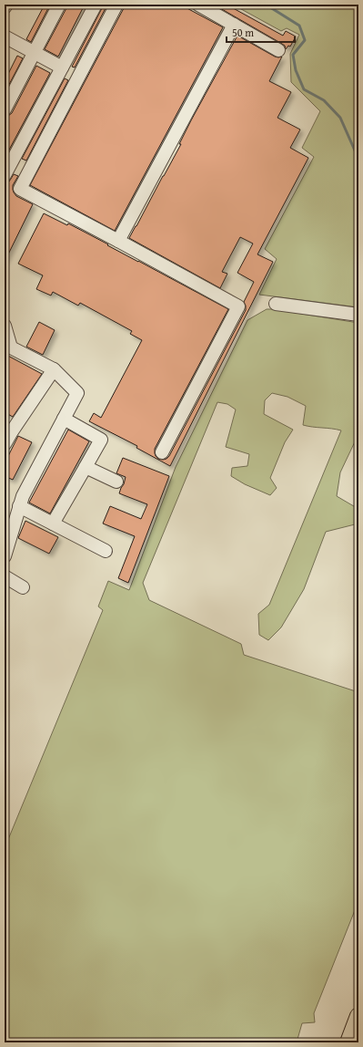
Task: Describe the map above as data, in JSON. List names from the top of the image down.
{
  "scale_bar": "50 m"
}
